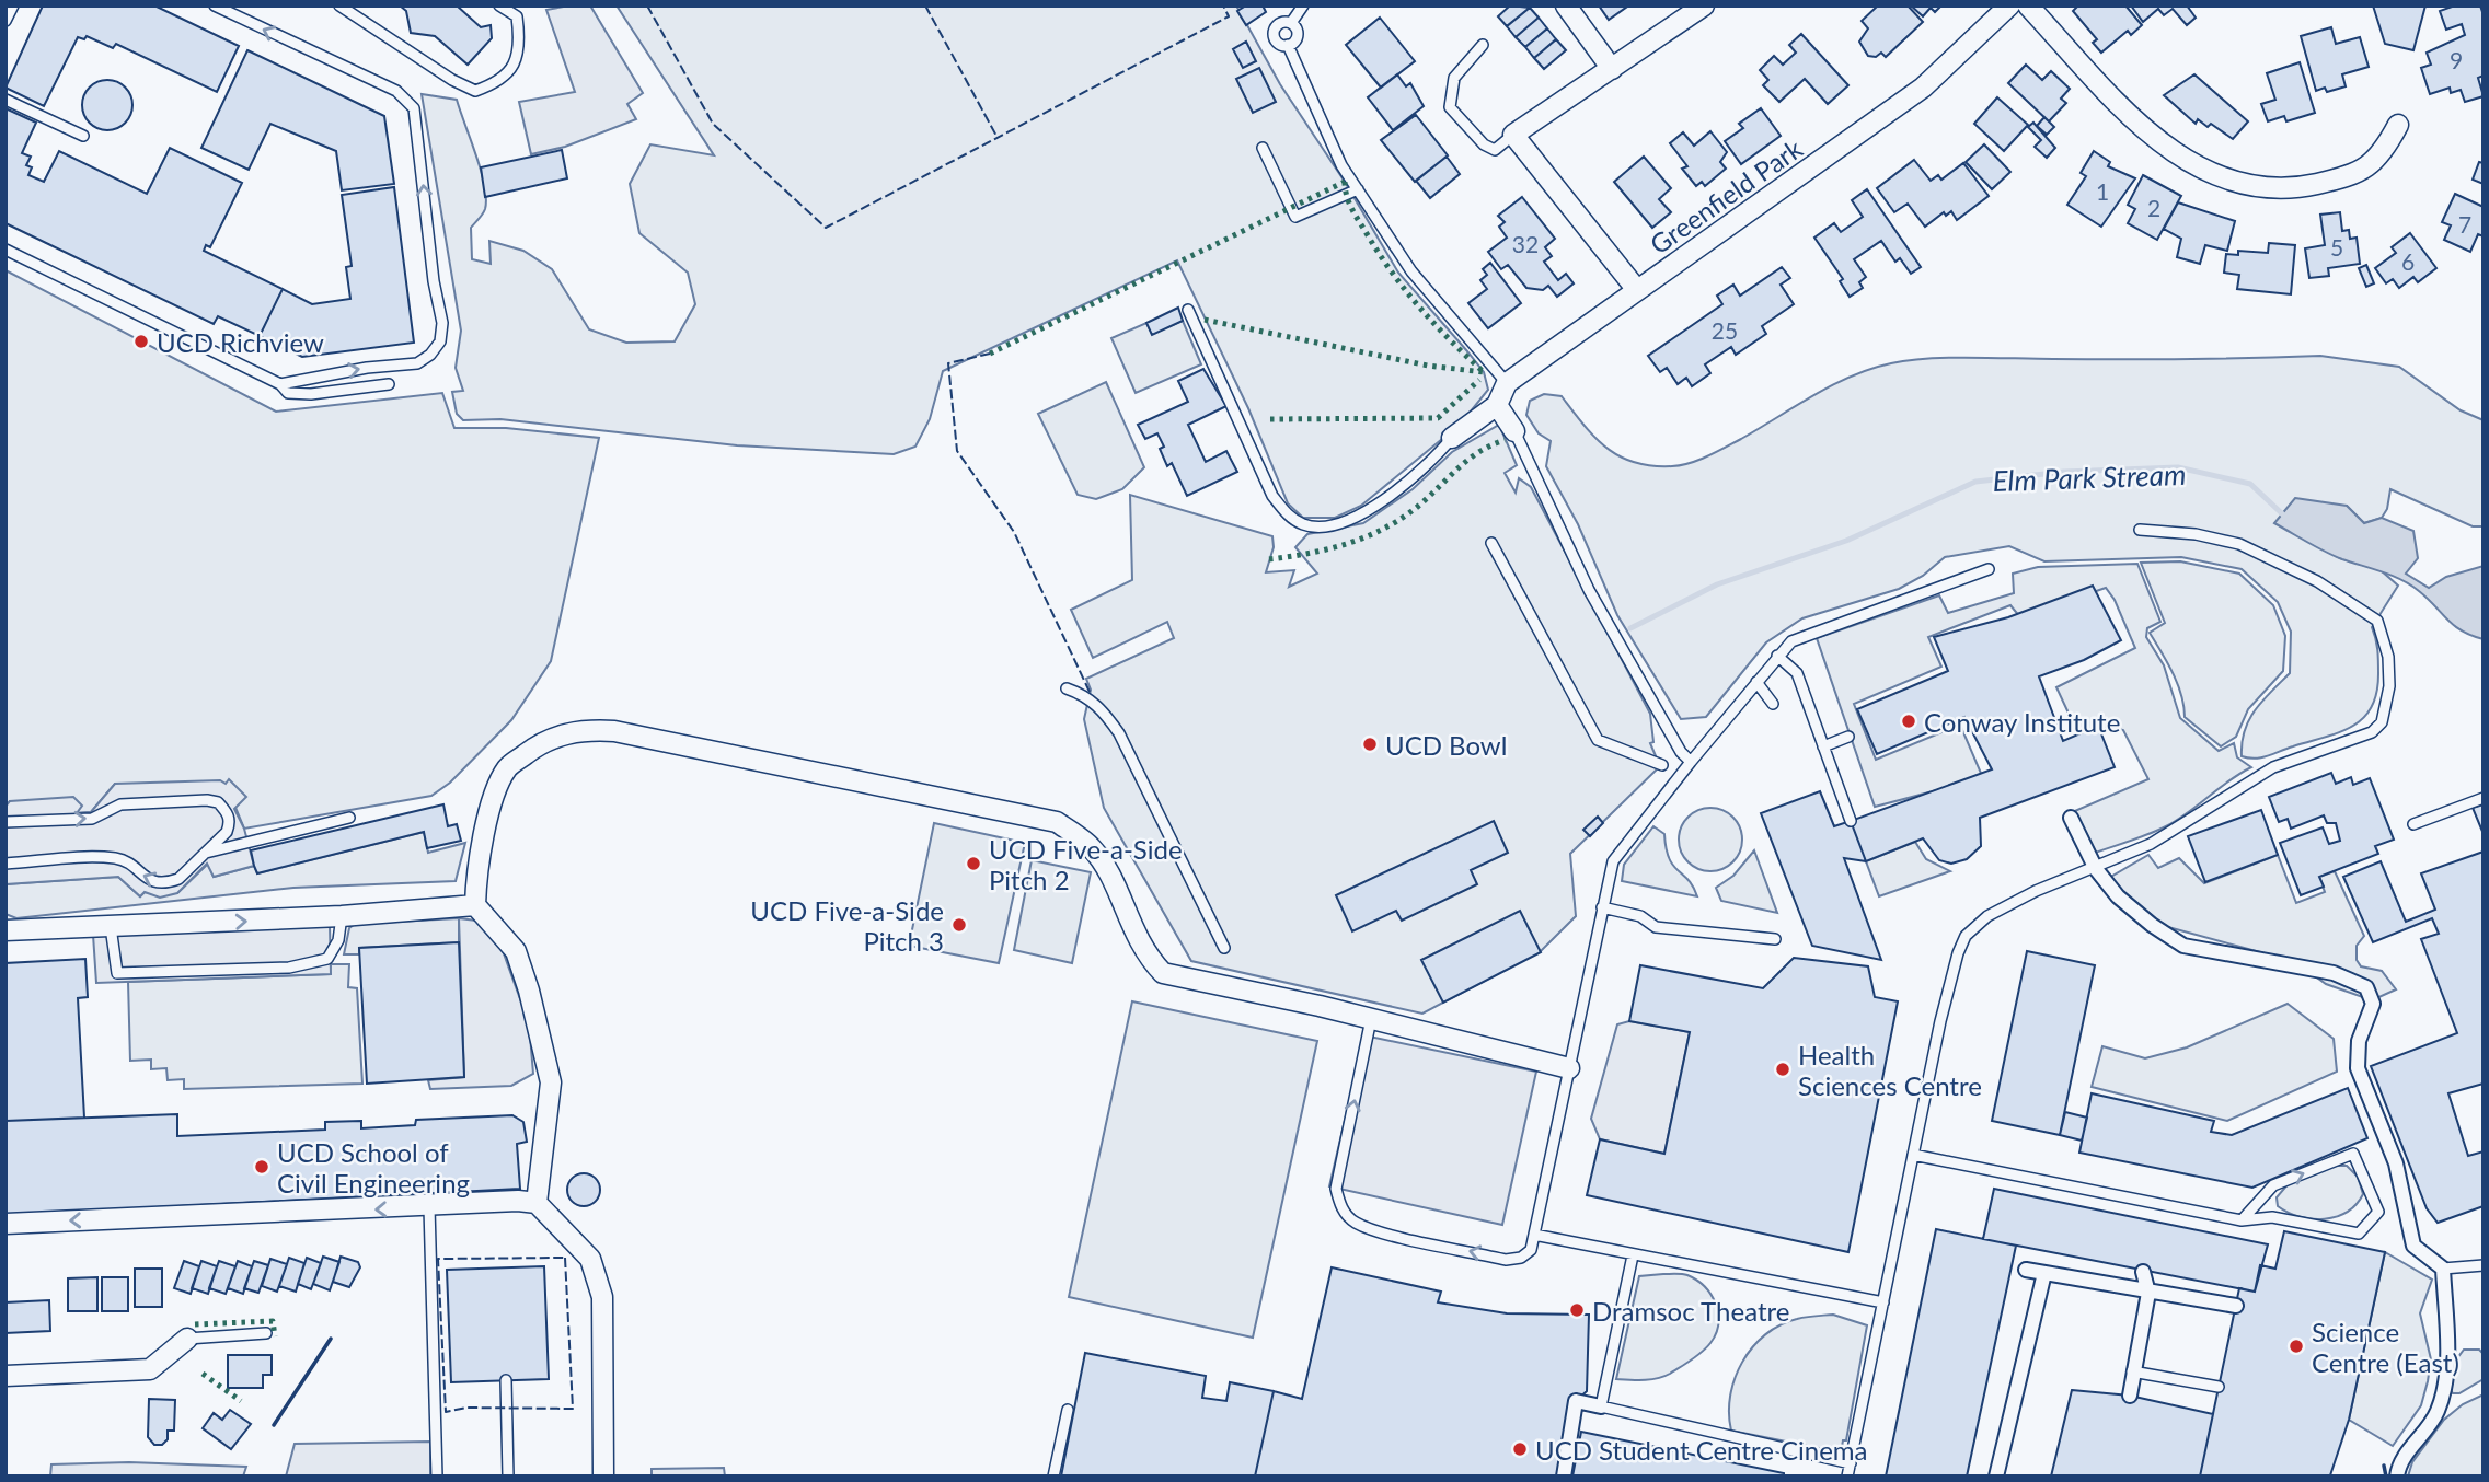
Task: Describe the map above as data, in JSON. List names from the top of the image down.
{
  "streets": {
    "street": ["Greenfield Park"]
  },
  "water": ["Elm Park Stream"],
  "places": [
    "UCD Richview",
    "Conway Institute",
    "UCD Bowl",
    "UCD Five-a-Side Pitch 2",
    "UCD Five-a-Side Pitch 3",
    "Health Sciences Centre",
    "UCD School of Civil Engineering",
    "Dramsoc Theatre",
    "Science Centre (East)",
    "UCD Student Centre Cinema"
  ],
  "house_numbers": [
    "9",
    "1",
    "2",
    "7",
    "32",
    "5",
    "6",
    "25"
  ]
}
